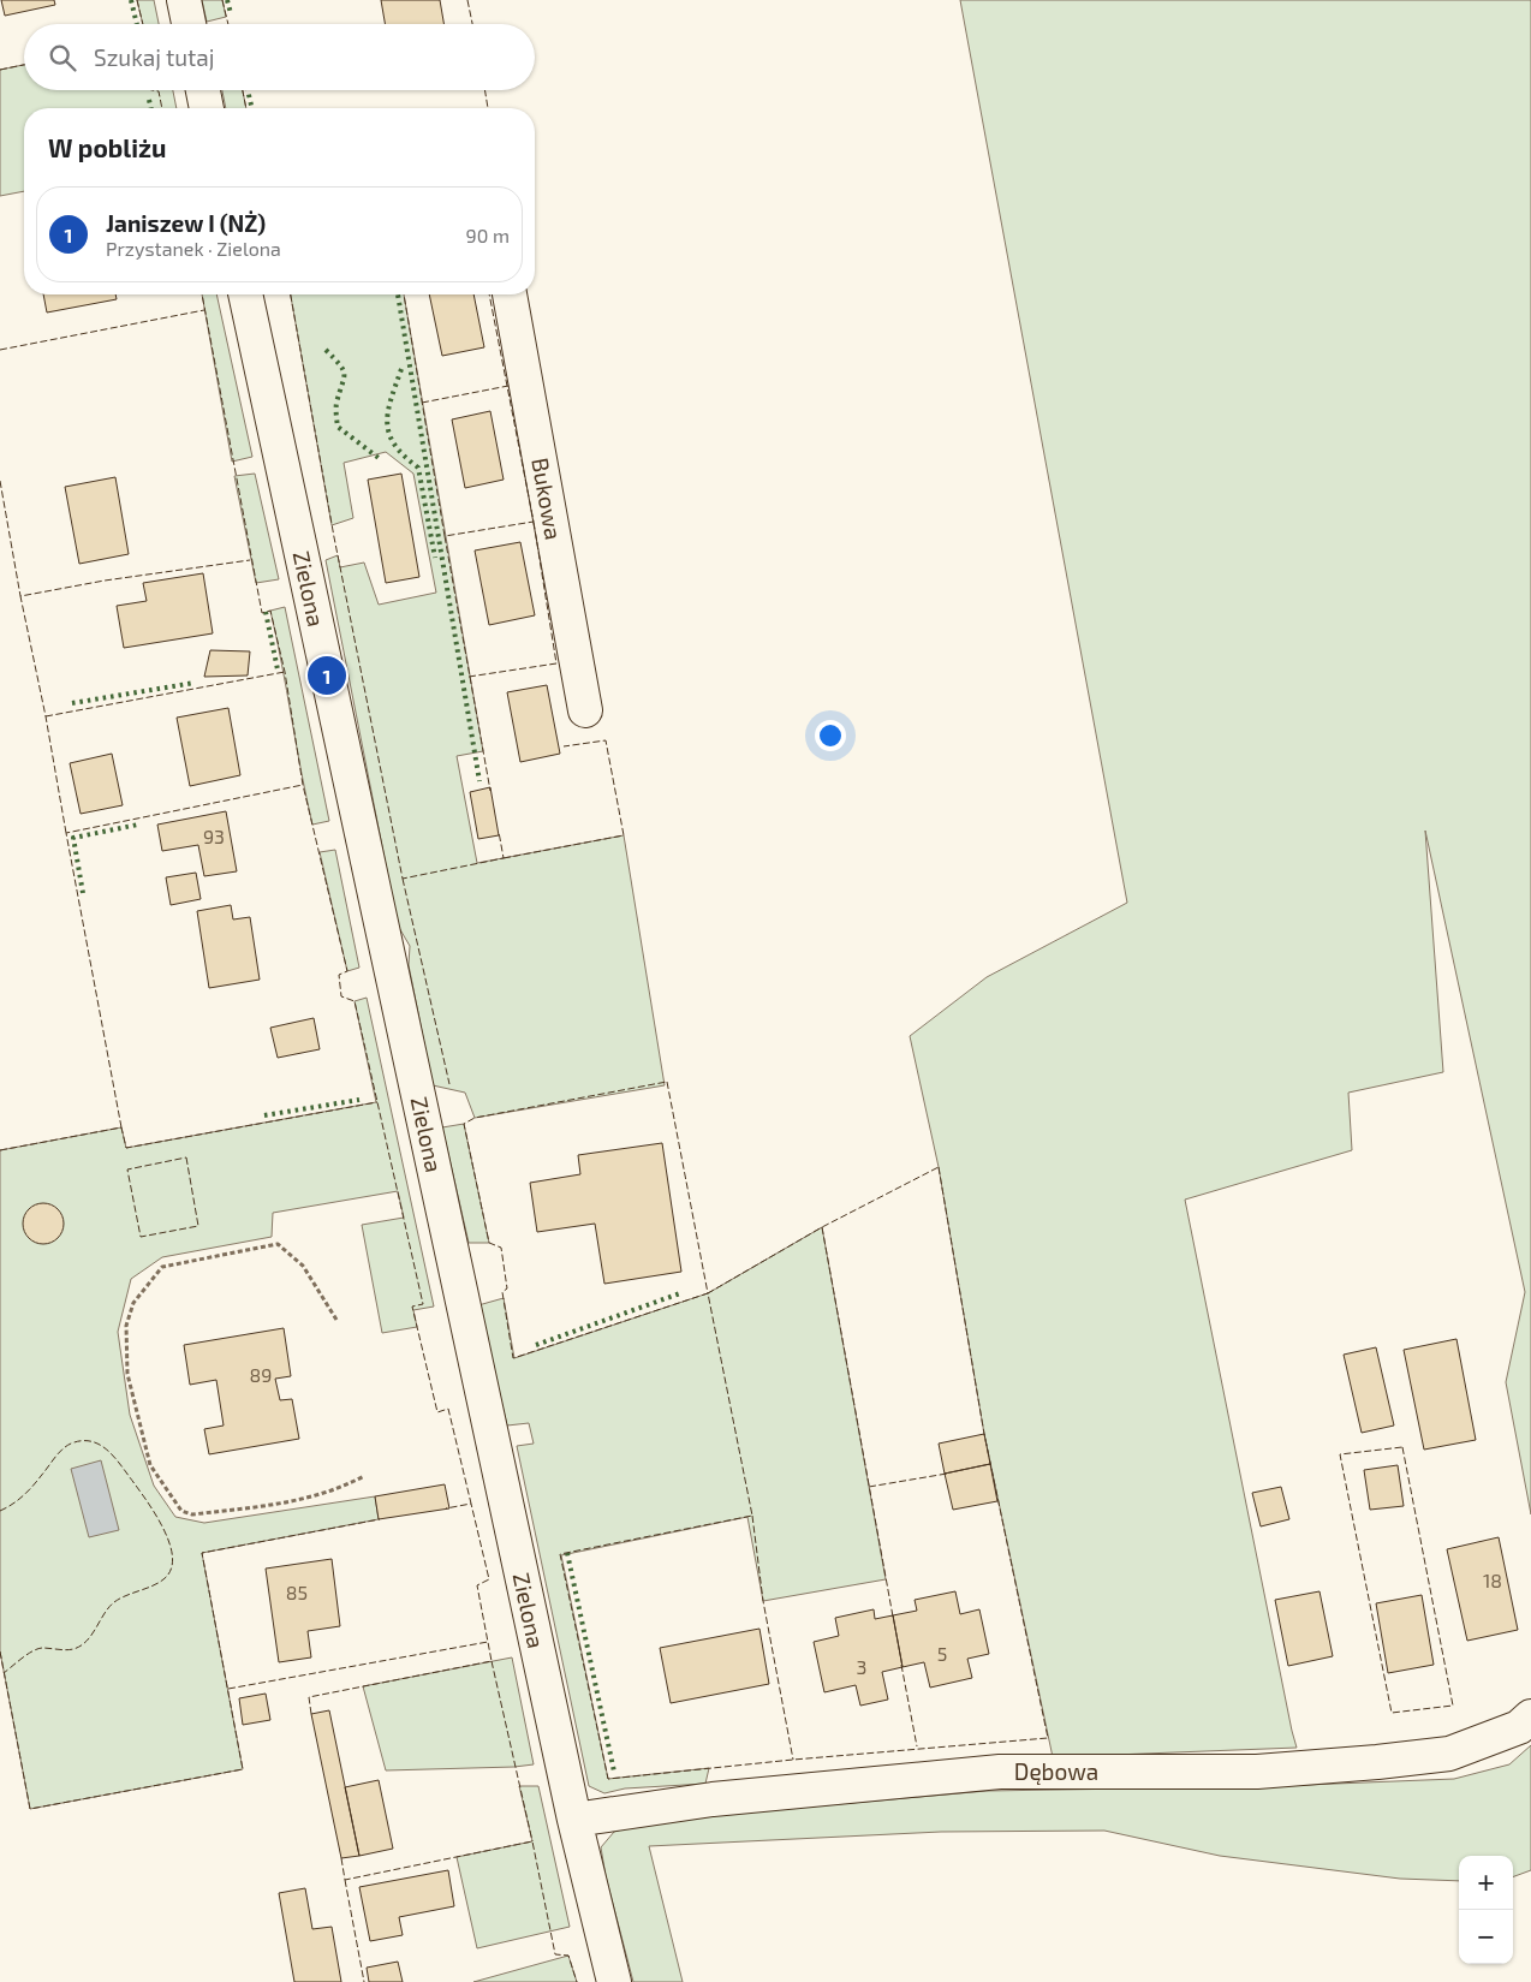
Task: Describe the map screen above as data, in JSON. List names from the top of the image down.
{
  "streets": {
    "street": ["Bukowa", "Zielona", "Dębowa"]
  },
  "crossings": [
    ["Zielona", "Dębowa"]
  ],
  "house_numbers": [
    "93",
    "89",
    "18",
    "85",
    "5",
    "3"
  ],
  "page": {
    "search": "Szukaj tutaj",
    "heading": "W pobliżu",
    "list": [
      {
        "mark": "1",
        "name": "Janiszew I (NŻ)",
        "note": "Przystanek · Zielona",
        "value": "90 m"
      }
    ],
    "pins": "1",
    "map_buttons": ["+", "−"]
  }
}
